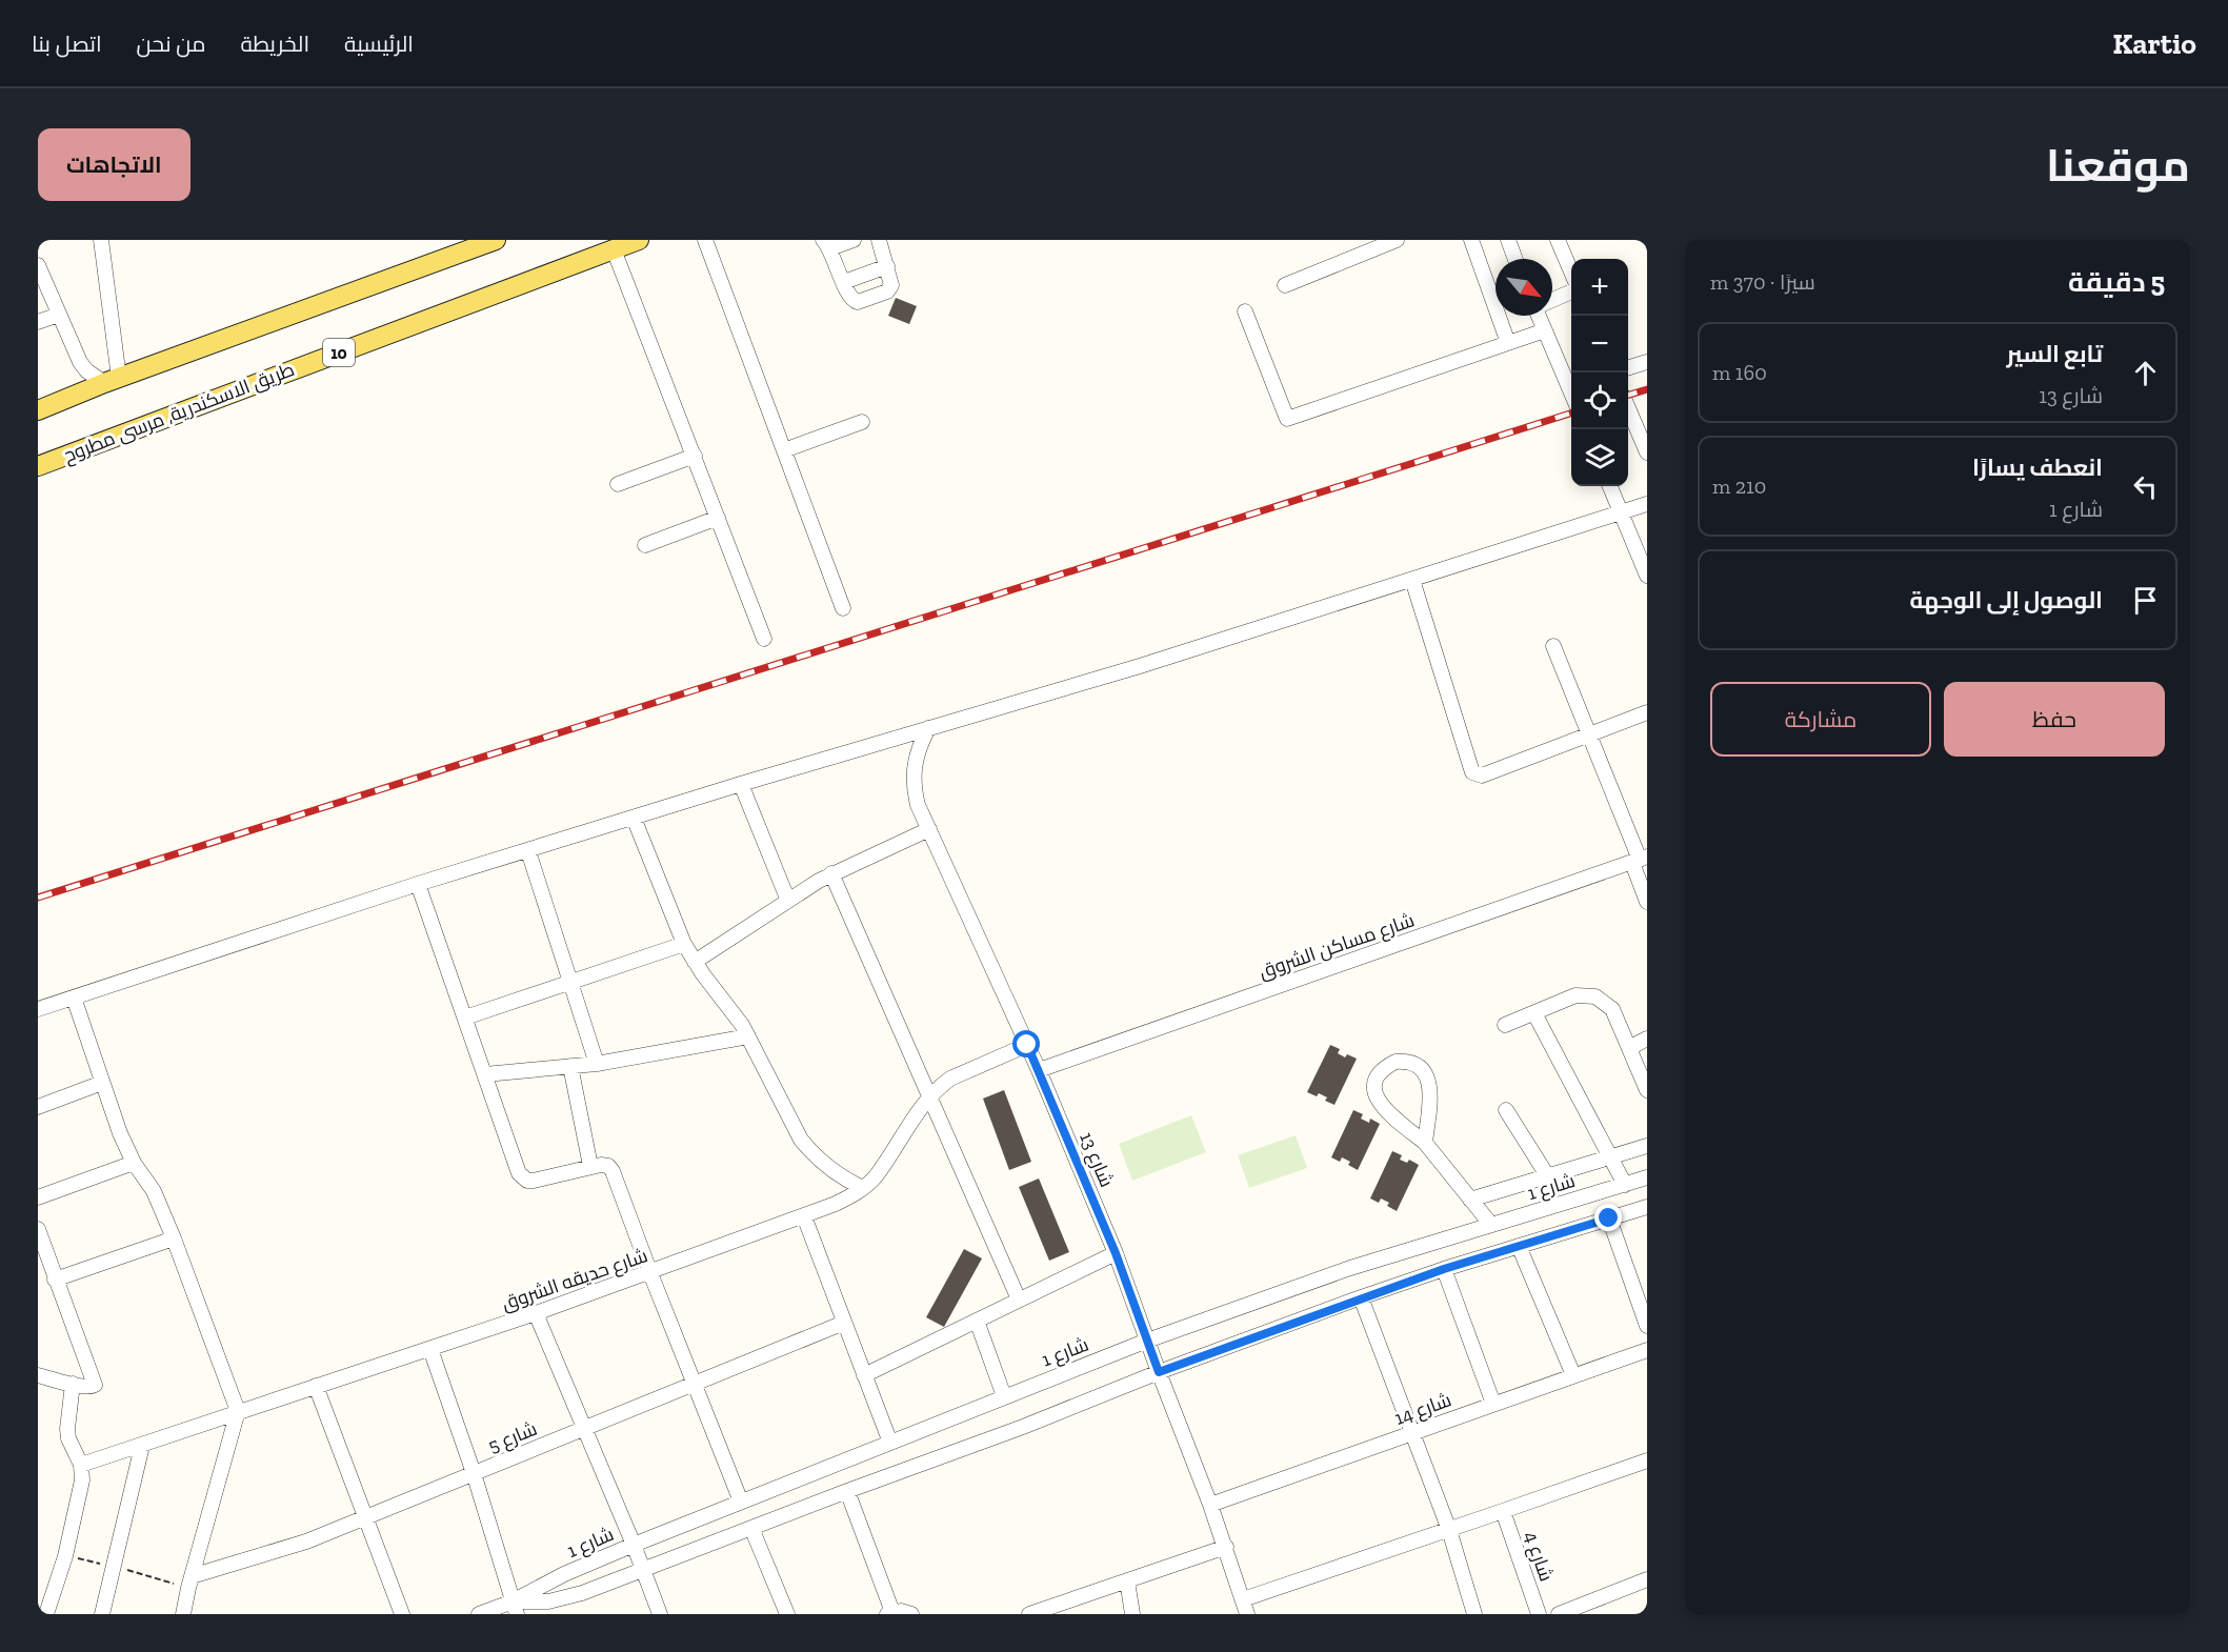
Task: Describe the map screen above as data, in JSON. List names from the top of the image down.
{
  "streets": {
    "main road": ["10", "طريق الاسكندرية, مرسى مطروح"],
    "street": [
      "شارع مساكن الشروق",
      "شارع 13",
      "شارع 1",
      "شارع حديقه الشروق",
      "شارع 14",
      "شارع 5",
      "شارع 4"
    ]
  },
  "crossings": [
    ["شارع مساكن الشروق", "شارع 13"],
    ["شارع 13", "شارع 1"],
    ["شارع 13", "شارع حديقه الشروق"],
    ["شارع 13", "شارع 14"]
  ],
  "north": "bottom right",
  "page": {
    "header": "Kartio",
    "nav": [
      "الرئيسية",
      "الخريطة",
      "من نحن",
      "اتصل بنا"
    ],
    "title": "موقعنا",
    "buttons": [
      "الاتجاهات",
      ["حفظ", "مشاركة"]
    ],
    "heading": ["5 دقيقة", "سيرًا · 370 m"],
    "map_buttons": ["+", "−"],
    "list": [
      ["تابع السير", "شارع 13", "160 m"],
      ["انعطف يسارًا", "شارع 1", "210 m"],
      "الوصول إلى الوجهة"
    ]
  }
}
